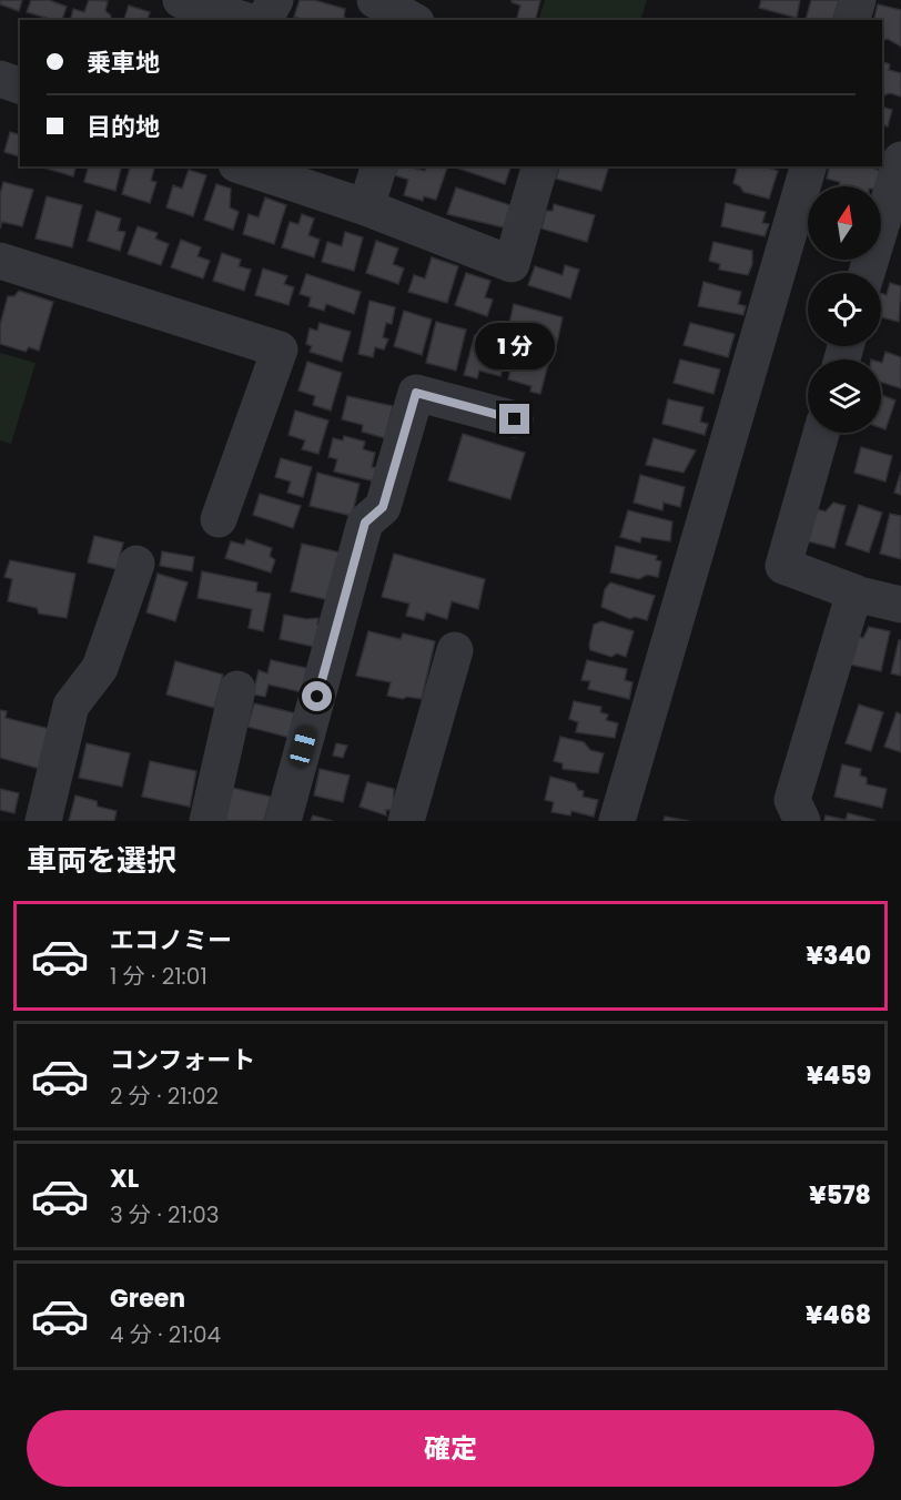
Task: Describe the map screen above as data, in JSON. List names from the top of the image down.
{
  "north": "top",
  "page": {
    "banner": ["乗車地", "目的地"],
    "bubble": "1 分",
    "heading": "車両を選択",
    "list": [
      {
        "name": "エコノミー",
        "note": "1 分 · 21:01",
        "value": "¥340"
      },
      {
        "name": "コンフォート",
        "note": "2 分 · 21:02",
        "value": "¥459"
      },
      {
        "name": "XL",
        "note": "3 分 · 21:03",
        "value": "¥578"
      },
      {
        "name": "Green",
        "note": "4 分 · 21:04",
        "value": "¥468"
      }
    ],
    "buttons": "確定"
  }
}
